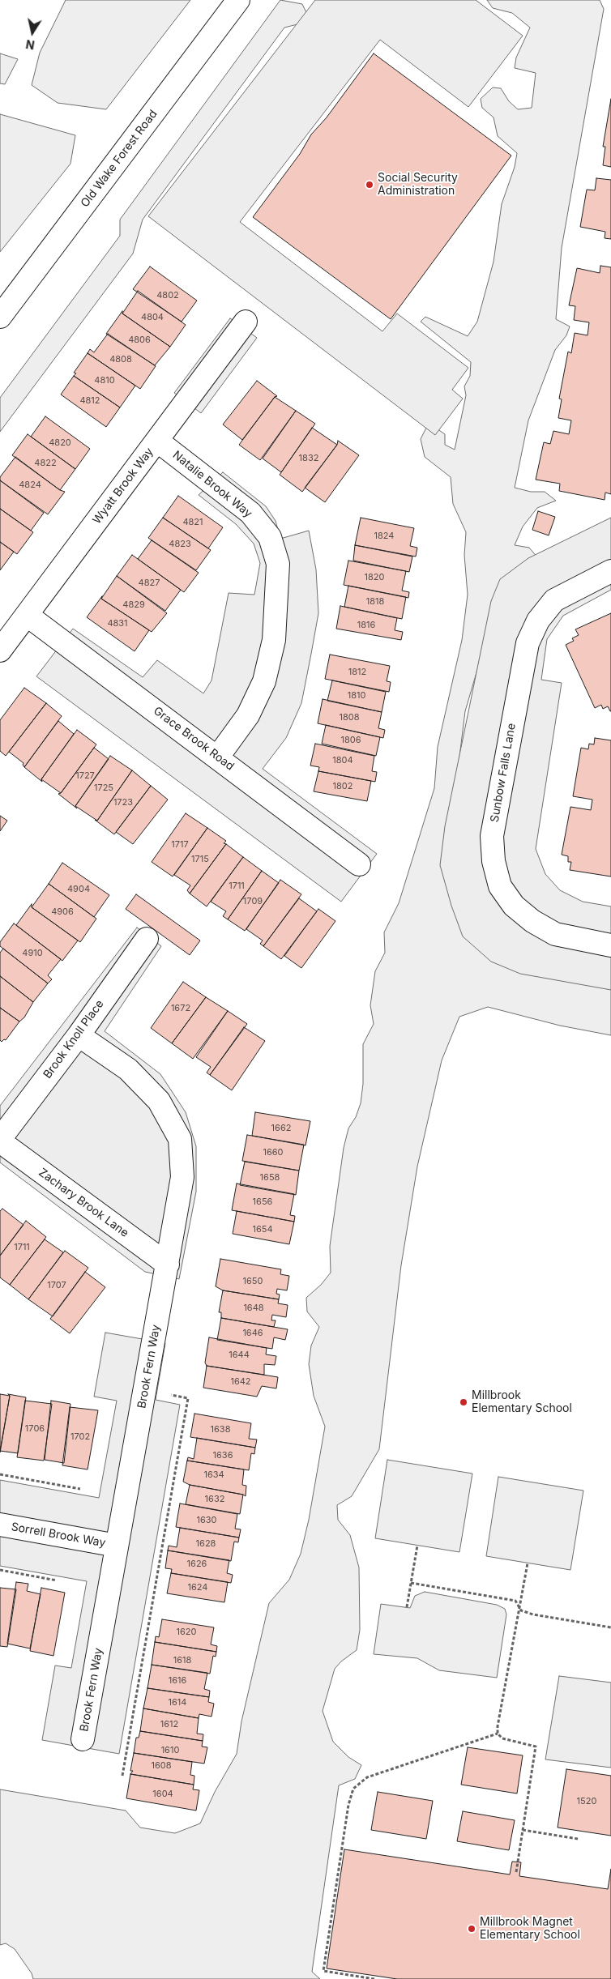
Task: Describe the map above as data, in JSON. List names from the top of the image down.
{
  "streets": {
    "street": [
      "Old Wake Forest Road",
      "Natalie Brook Way",
      "Wyatt Brook Way",
      "Grace Brook Road",
      "Sunbow Falls Lane",
      "Brook Knoll Place",
      "Zachary Brook Lane",
      "Brook Fern Way",
      "Sorrell Brook Way"
    ]
  },
  "crossings": [
    ["Natalie Brook Way", "Wyatt Brook Way"],
    ["Natalie Brook Way", "Grace Brook Road"],
    ["Wyatt Brook Way", "Grace Brook Road"],
    ["Brook Knoll Place", "Zachary Brook Lane"],
    ["Brook Knoll Place", "Brook Fern Way"],
    ["Zachary Brook Lane", "Brook Fern Way"],
    ["Brook Fern Way", "Sorrell Brook Way"]
  ],
  "places": ["Social Security Administration", "Millbrook Elementary School", "Millbrook Magnet Elementary School"],
  "house_numbers": [
    "4802",
    "4804",
    "4806",
    "4808",
    "4810",
    "4812",
    "4820",
    "1832",
    "4822",
    "4824",
    "4821",
    "1824",
    "4823",
    "1820",
    "4827",
    "1818",
    "4829",
    "4831",
    "1816",
    "1812",
    "1810",
    "1808",
    "1806",
    "1804",
    "1727",
    "1802",
    "1725",
    "1723",
    "1717",
    "1715",
    "1711",
    "4904",
    "1709",
    "4906",
    "4910",
    "1672",
    "1662",
    "1660",
    "1658",
    "1656",
    "1654",
    "1711",
    "1650",
    "1707",
    "1648",
    "1646",
    "1644",
    "1642",
    "1706",
    "1638",
    "1702",
    "1636",
    "1634",
    "1632",
    "1630",
    "1628",
    "1626",
    "1624",
    "1620",
    "1618",
    "1616",
    "1614",
    "1612",
    "1610",
    "1608",
    "1604",
    "1520"
  ],
  "north": "bottom"
}
